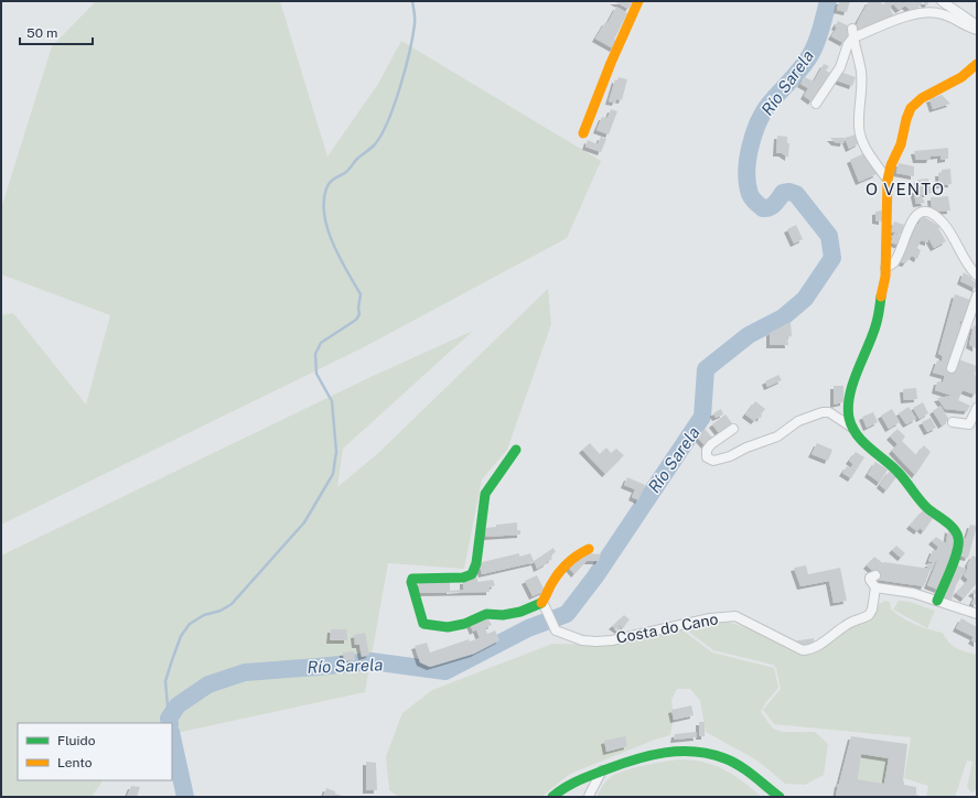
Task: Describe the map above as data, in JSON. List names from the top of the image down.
{
  "streets": {
    "street": ["Costa do Cano"]
  },
  "districts": ["O VENTO"],
  "water": ["Río Sarela"],
  "legend": ["Fluido", "Lento"],
  "scale_bar": "50 m"
}
